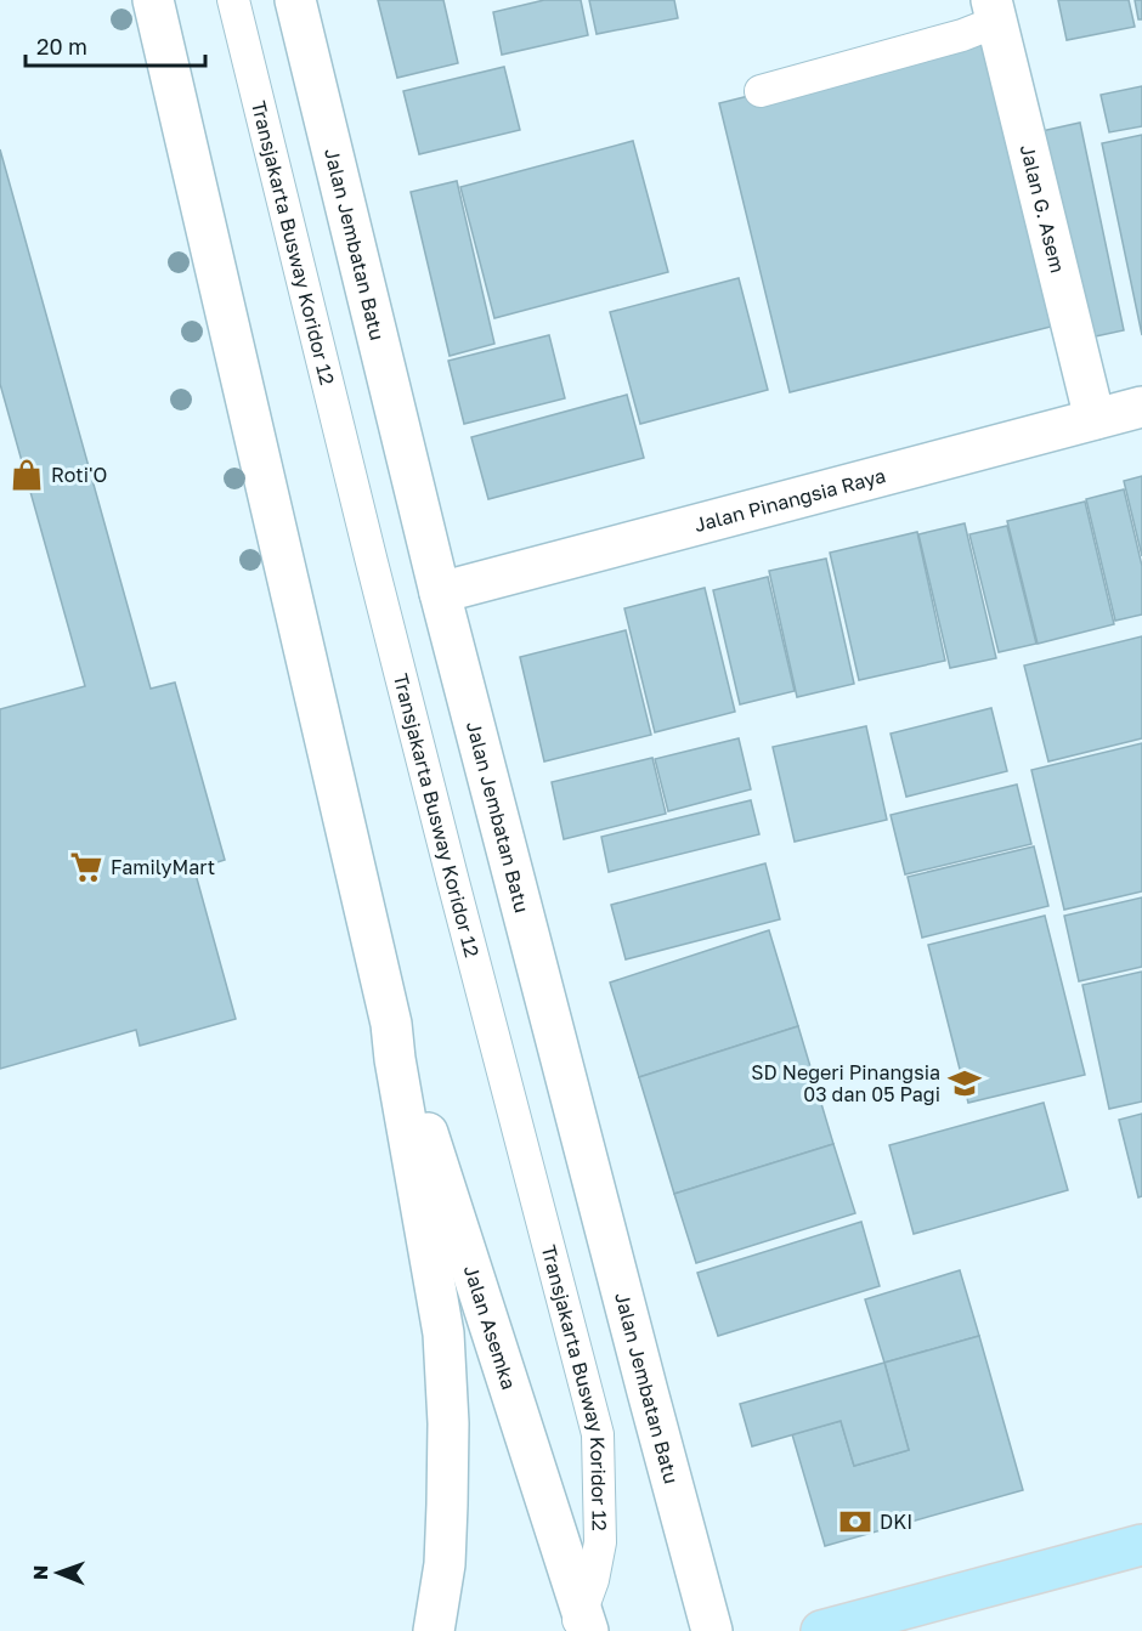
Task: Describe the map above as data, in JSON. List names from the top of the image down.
{
  "streets": {
    "main road": [
      "Jalan G. Asem",
      "Jalan Jembatan Batu",
      "Jalan Pinangsia Raya",
      "Jalan Asemka"
    ],
    "lane": ["Transjakarta Busway Koridor 12"]
  },
  "crossings": [
    ["Jalan G. Asem", "Jalan Pinangsia Raya"],
    ["Transjakarta Busway Koridor 12", "Jalan Asemka"],
    ["Jalan Jembatan Batu", "Jalan Pinangsia Raya"]
  ],
  "places": {
    "shop": ["Roti'O"],
    "supermarket": ["FamilyMart"],
    "school or university": ["SD Negeri Pinangsia 03 dan 05 Pagi"],
    "bank": ["DKI"]
  },
  "scale_bar": "20 m",
  "north": "left"
}
